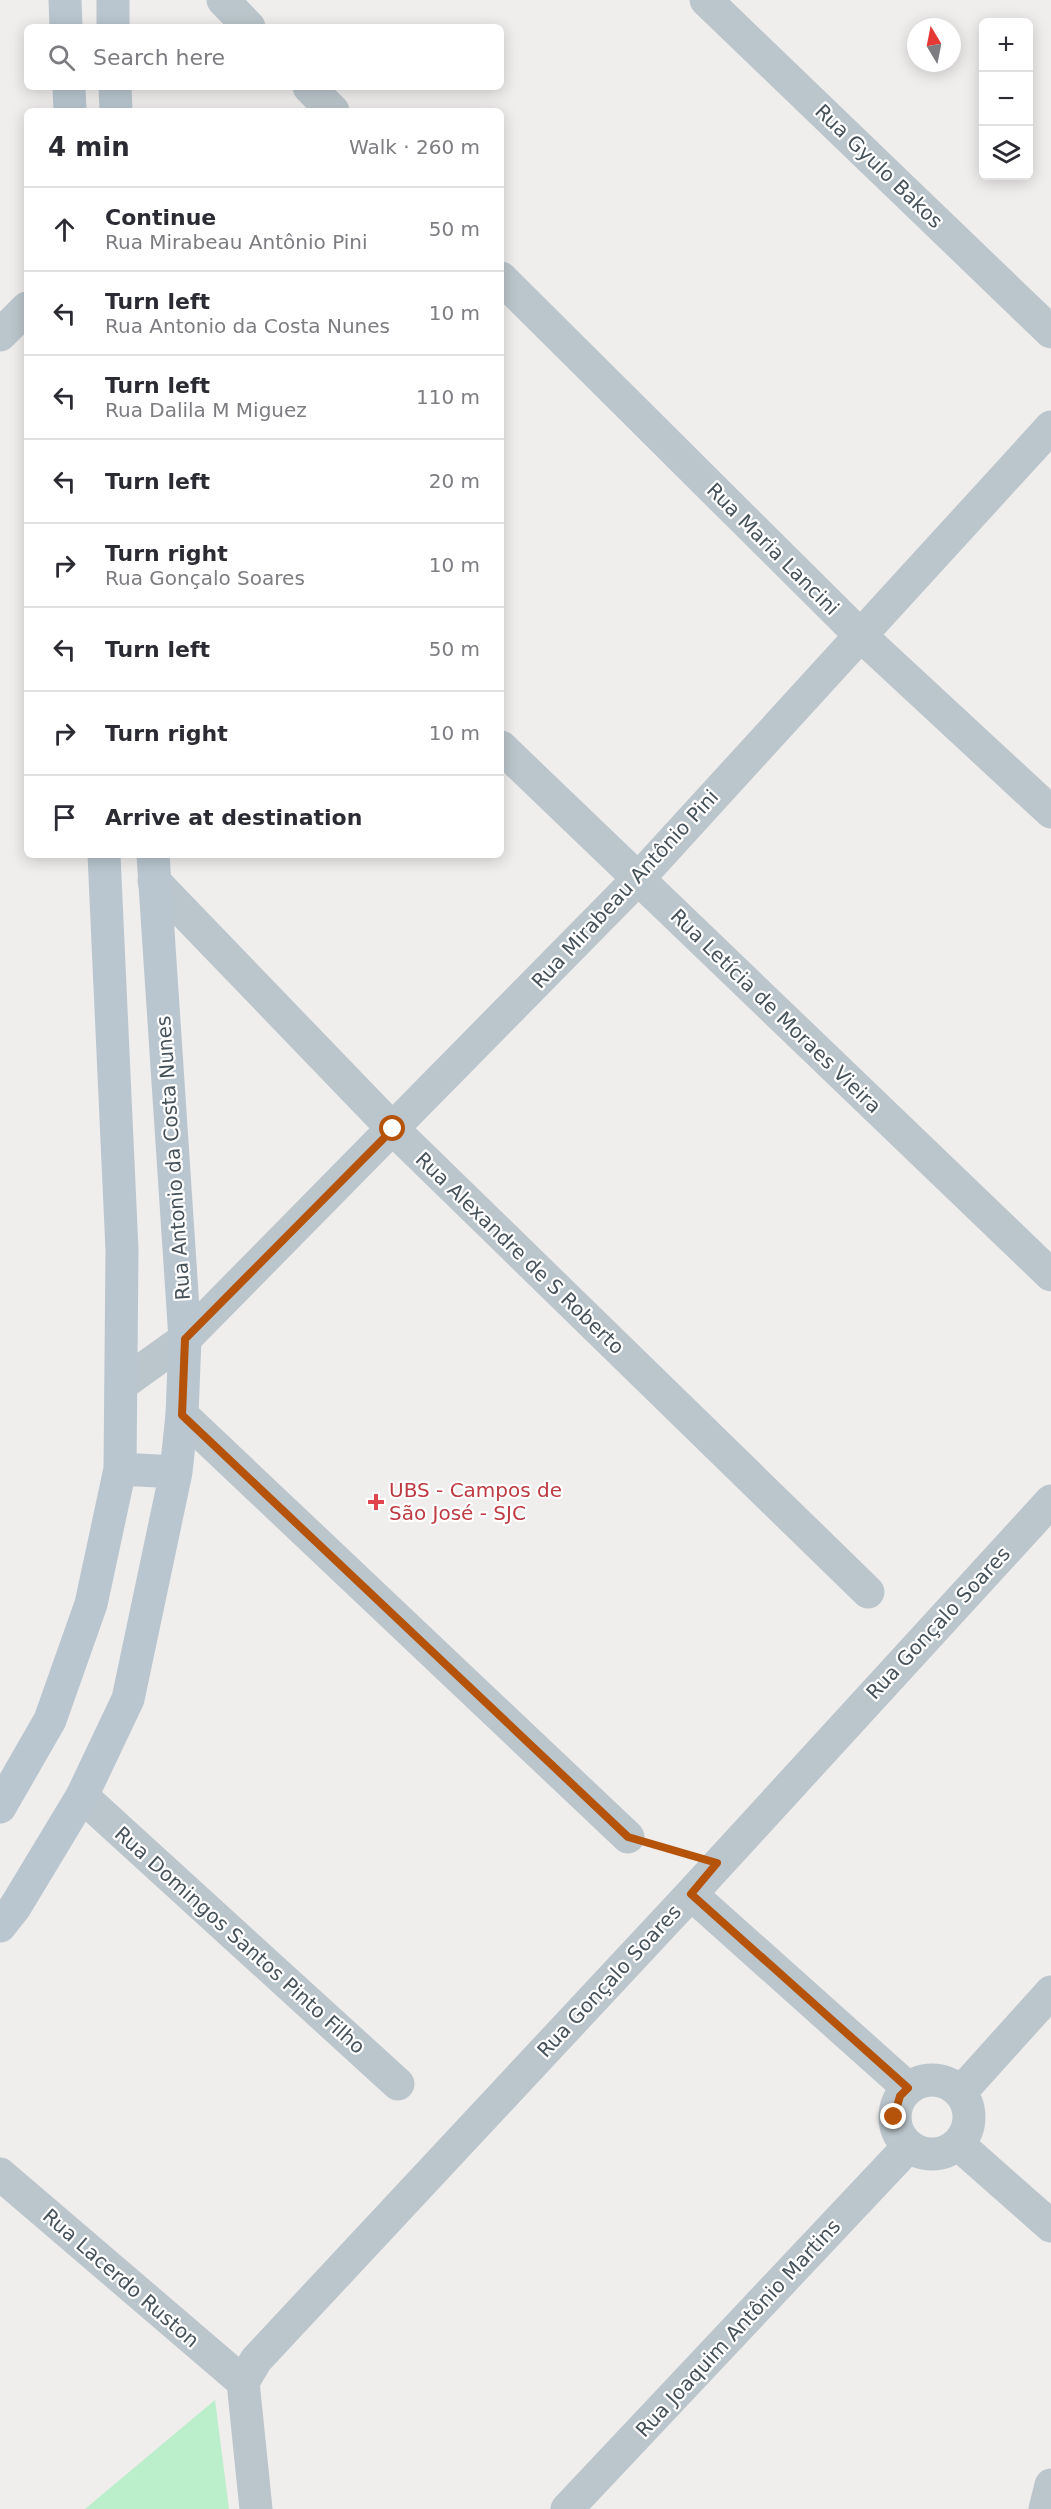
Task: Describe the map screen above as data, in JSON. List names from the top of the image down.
{
  "streets": {
    "main road": ["Rua Antonio da Costa Nunes"],
    "street": [
      "Rua Gyulo Bakos",
      "Rua Maria Lancini",
      "Rua Mirabeau Antônio Pini",
      "Rua Letícia de Moraes Vieira",
      "Rua Alexandre de S Roberto",
      "Rua Gonçalo Soares",
      "Rua Domingos Santos Pinto Filho",
      "Rua Lacerdo Ruston",
      "Rua Joaquim Antônio Martins"
    ]
  },
  "crossings": [
    ["Rua Maria Lancini", "Rua Mirabeau Antônio Pini"],
    ["Rua Mirabeau Antônio Pini", "Rua Letícia de Moraes Vieira"],
    ["Rua Mirabeau Antônio Pini", "Rua Antonio da Costa Nunes"],
    ["Rua Mirabeau Antônio Pini", "Rua Alexandre de S Roberto"],
    ["Rua Antonio da Costa Nunes", "Rua Alexandre de S Roberto"],
    ["Rua Antonio da Costa Nunes", "Rua Domingos Santos Pinto Filho"],
    ["Rua Gonçalo Soares", "Rua Lacerdo Ruston"]
  ],
  "places": {
    "health": ["UBS - Campos de São José - SJC"]
  },
  "north": "top",
  "page": {
    "map_buttons": ["+", "−"],
    "search": "Search here",
    "heading": ["4 min", "Walk · 260 m"],
    "list": [
      ["Continue", "Rua Mirabeau Antônio Pini", "50 m"],
      ["Turn left", "Rua Antonio da Costa Nunes", "10 m"],
      ["Turn left", "Rua Dalila M Miguez", "110 m"],
      ["Turn left", "20 m"],
      ["Turn right", "Rua Gonçalo Soares", "10 m"],
      ["Turn left", "50 m"],
      ["Turn right", "10 m"],
      "Arrive at destination"
    ]
  }
}
